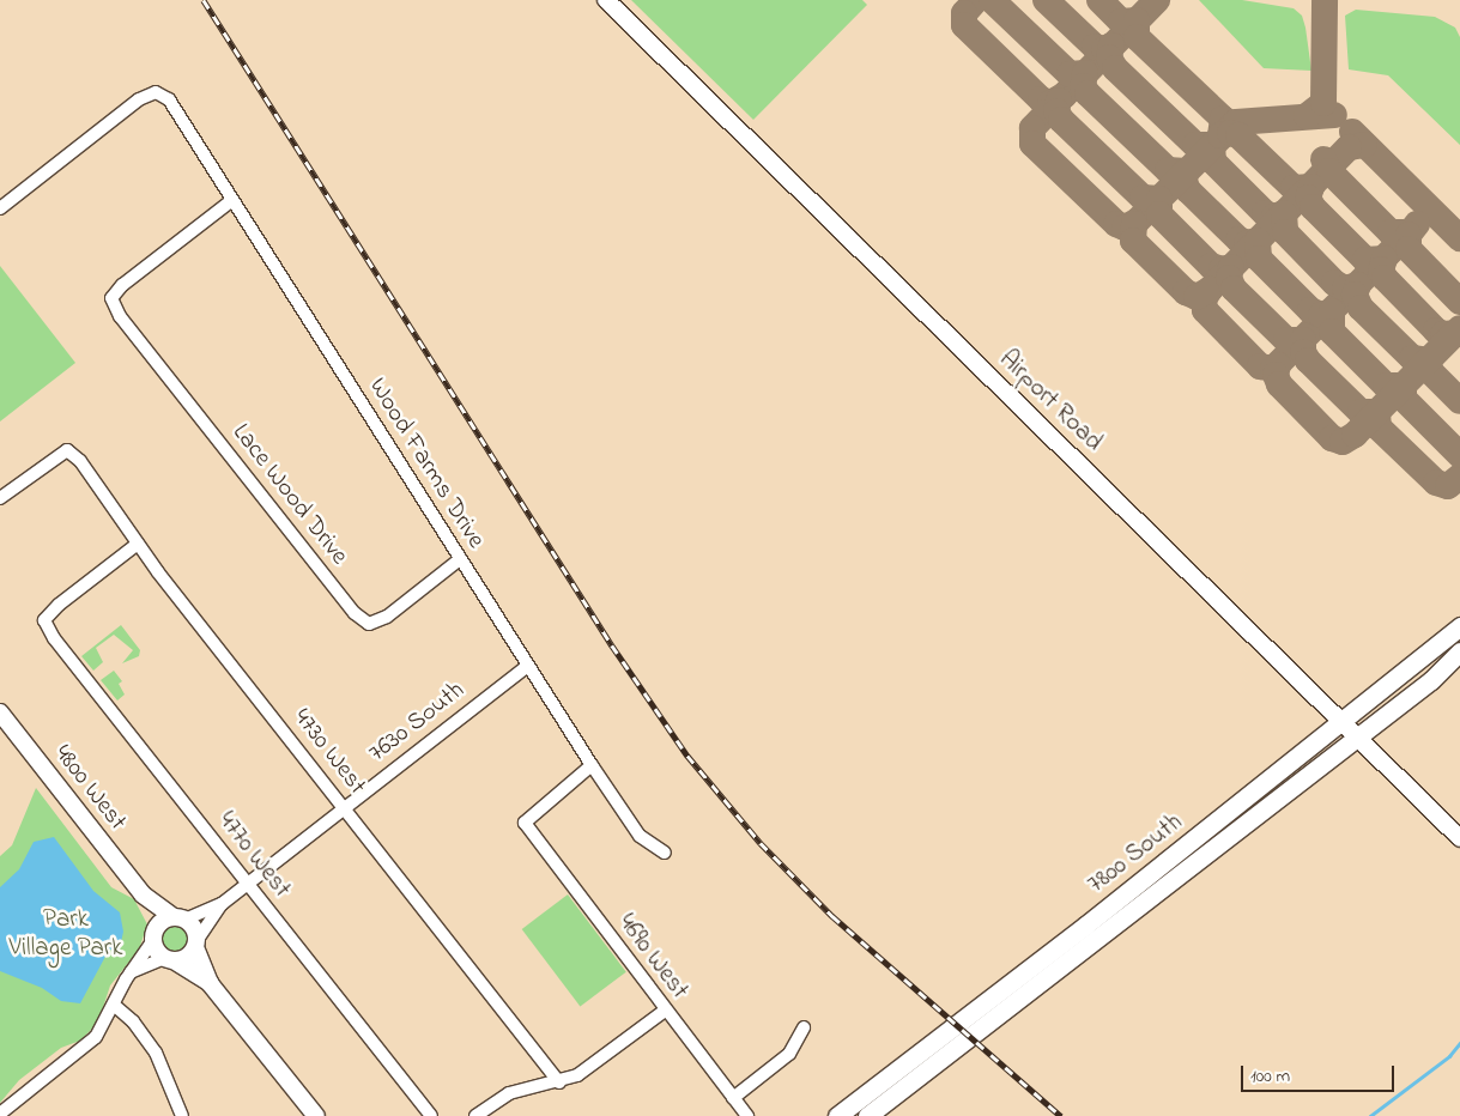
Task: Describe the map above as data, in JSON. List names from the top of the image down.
{
  "streets": {
    "main road": ["7800 South"],
    "street": [
      "Airport Road",
      "Wood Farms Drive",
      "Lace Wood Drive",
      "7630 South",
      "4730 West",
      "4800 West",
      "4770 West",
      "4690 West"
    ]
  },
  "crossings": [
    ["Airport Road", "7800 South"],
    ["Wood Farms Drive", "Lace Wood Drive"],
    ["Wood Farms Drive", "7630 South"],
    ["Wood Farms Drive", "4690 West"],
    ["7630 South", "4730 West"],
    ["7630 South", "4800 West"],
    ["7630 South", "4770 West"],
    ["4730 West", "4770 West"]
  ],
  "parks": ["Park Village Park"],
  "scale_bar": "100 m"
}
